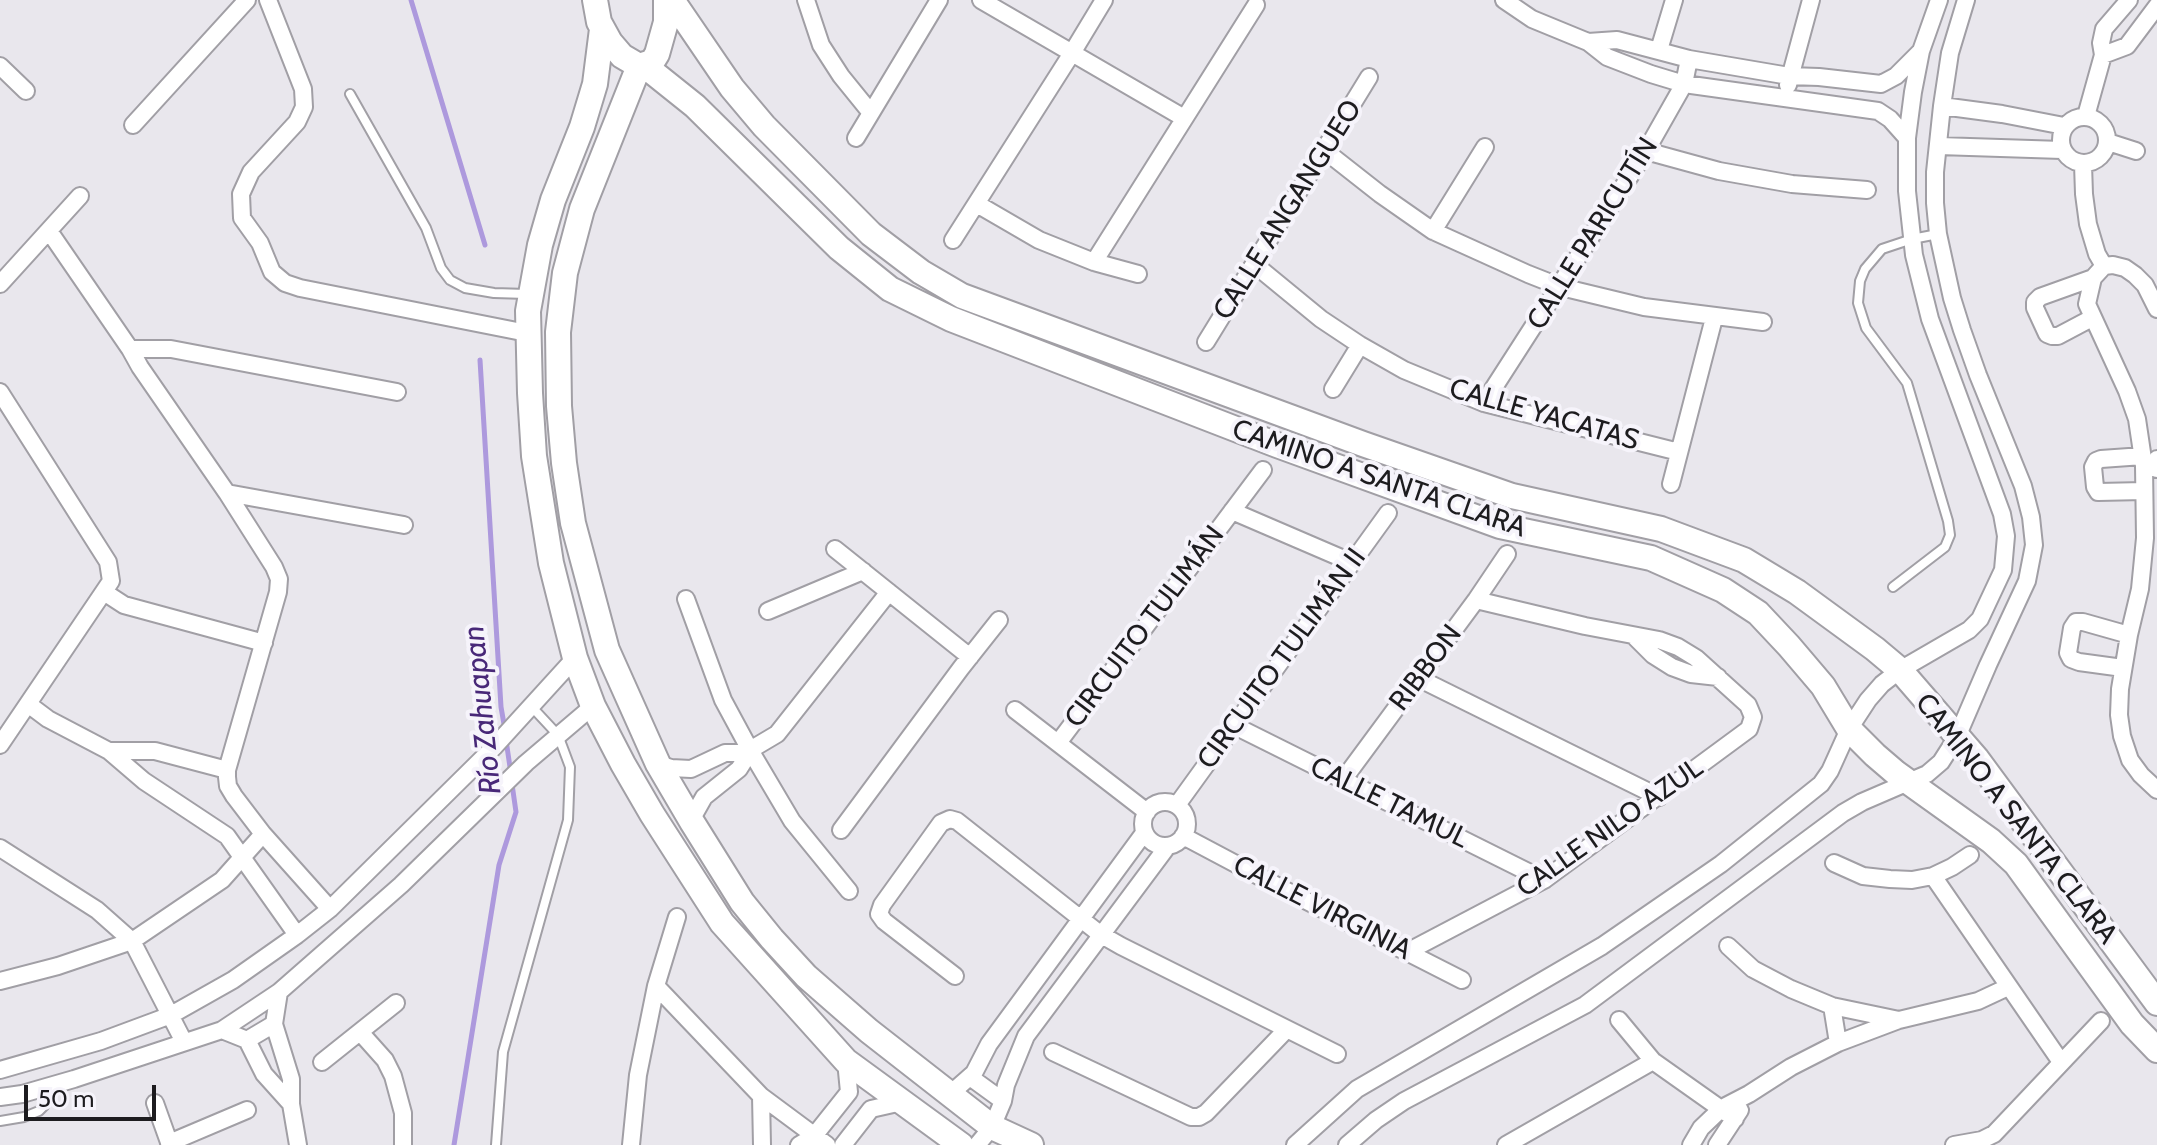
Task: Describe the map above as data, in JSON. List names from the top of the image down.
{
  "streets": {
    "main road": ["CAMINO A SANTA CLARA"],
    "street": [
      "CALLE ANGANGUEO",
      "CALLE PARICUTÍN",
      "CALLE YACATAS",
      "CIRCUITO TULIMÁN",
      "CIRCUITO TULIMÁN II",
      "RIBBON",
      "CALLE TAMUL",
      "CALLE NILO AZUL",
      "CALLE VIRGINIA"
    ]
  },
  "crossings": [
    ["CALLE ANGANGUEO", "CALLE YACATAS"],
    ["CALLE PARICUTÍN", "CALLE YACATAS"],
    ["CIRCUITO TULIMÁN", "CIRCUITO TULIMÁN II"],
    ["CIRCUITO TULIMÁN", "CALLE VIRGINIA"],
    ["CIRCUITO TULIMÁN II", "CALLE TAMUL"],
    ["CIRCUITO TULIMÁN II", "CALLE VIRGINIA"],
    ["RIBBON", "CALLE TAMUL"],
    ["RIBBON", "CALLE NILO AZUL"],
    ["CALLE TAMUL", "CALLE NILO AZUL"],
    ["CALLE NILO AZUL", "CALLE VIRGINIA"]
  ],
  "water": ["Río Zahuapan"],
  "scale_bar": "50 m"
}
